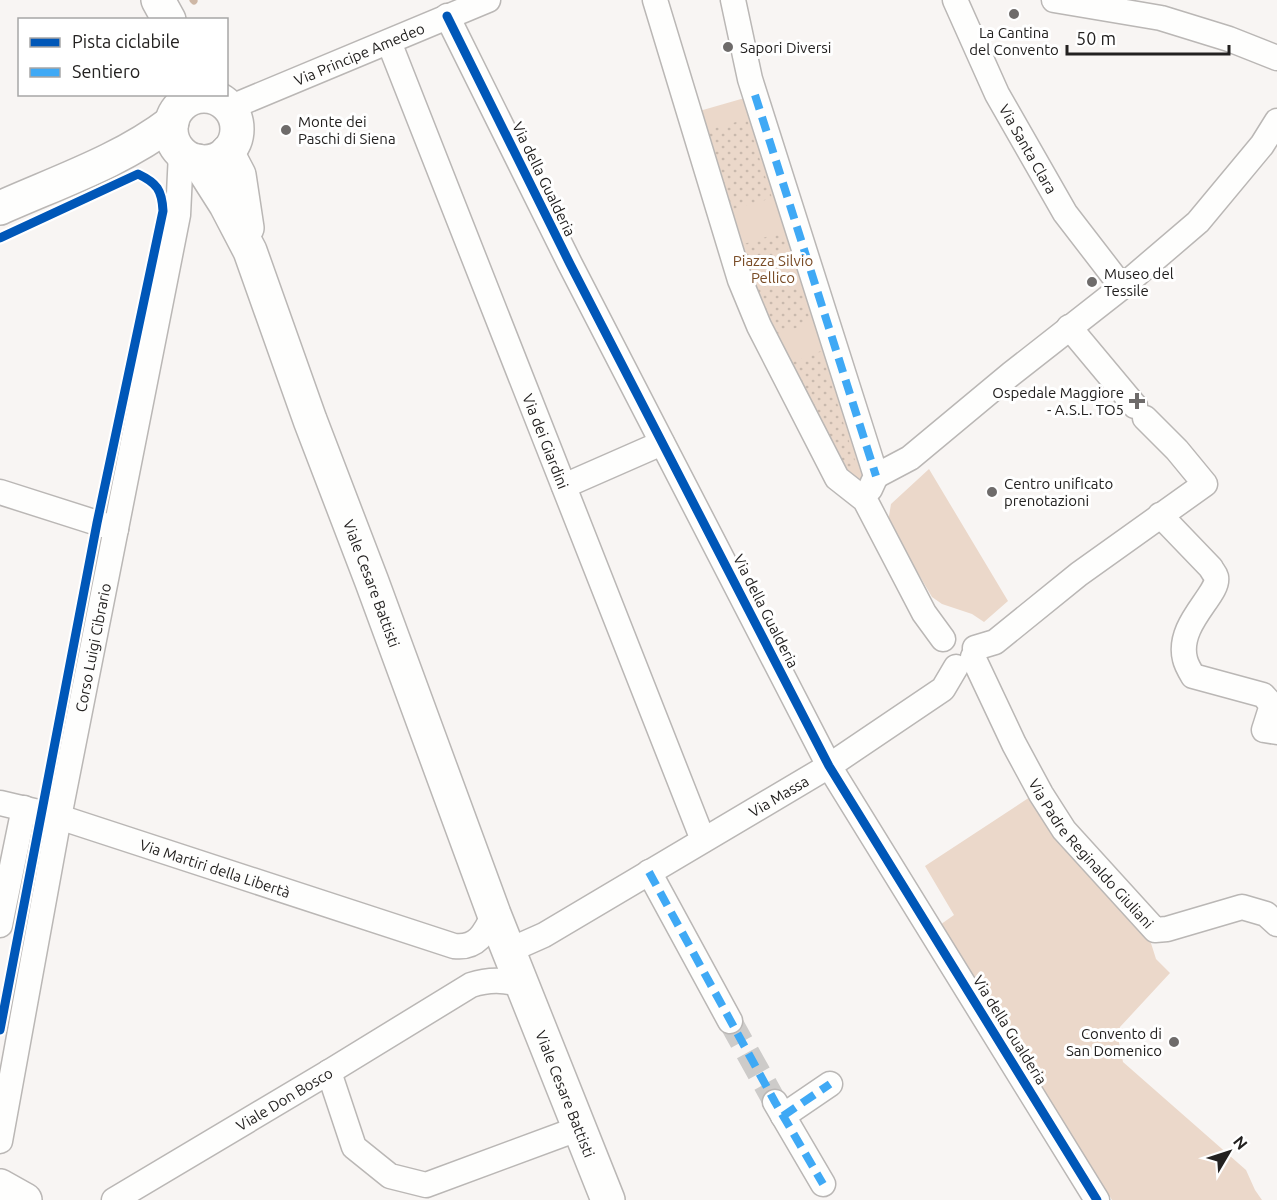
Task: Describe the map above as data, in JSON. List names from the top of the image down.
{
  "streets": {
    "street": [
      "Via Principe Amedeo",
      "Via Santa Clara",
      "Via della Gualderia",
      "Via dei Giardini",
      "Viale Cesare Battisti",
      "Corso Luigi Cibrario",
      "Via Massa",
      "Via Padre Reginaldo Giuliani",
      "Via Martiri della Libertà",
      "Viale Don Bosco"
    ]
  },
  "crossings": [
    ["Via Principe Amedeo", "Via della Gualderia"],
    ["Via Principe Amedeo", "Via dei Giardini"],
    ["Via Principe Amedeo", "Viale Cesare Battisti"],
    ["Via Principe Amedeo", "Corso Luigi Cibrario"],
    ["Via della Gualderia", "Via Massa"],
    ["Via dei Giardini", "Via Massa"],
    ["Viale Cesare Battisti", "Corso Luigi Cibrario"],
    ["Viale Cesare Battisti", "Via Massa"],
    ["Viale Cesare Battisti", "Viale Don Bosco"],
    ["Corso Luigi Cibrario", "Via Martiri della Libertà"],
    ["Via Massa", "Via Padre Reginaldo Giuliani"]
  ],
  "parks": ["Piazza Silvio Pellico"],
  "places": {
    "other": [
      "La Cantina del Convento",
      "Sapori Diversi",
      "Monte dei Paschi di Siena",
      "Museo del Tessile",
      "Centro unificato prenotazioni",
      "Convento di San Domenico"
    ],
    "health": ["Ospedale Maggiore - A.S.L. TO5"]
  },
  "legend": ["Pista ciclabile", "Sentiero"],
  "scale_bar": "50 m",
  "north": "top right"
}
